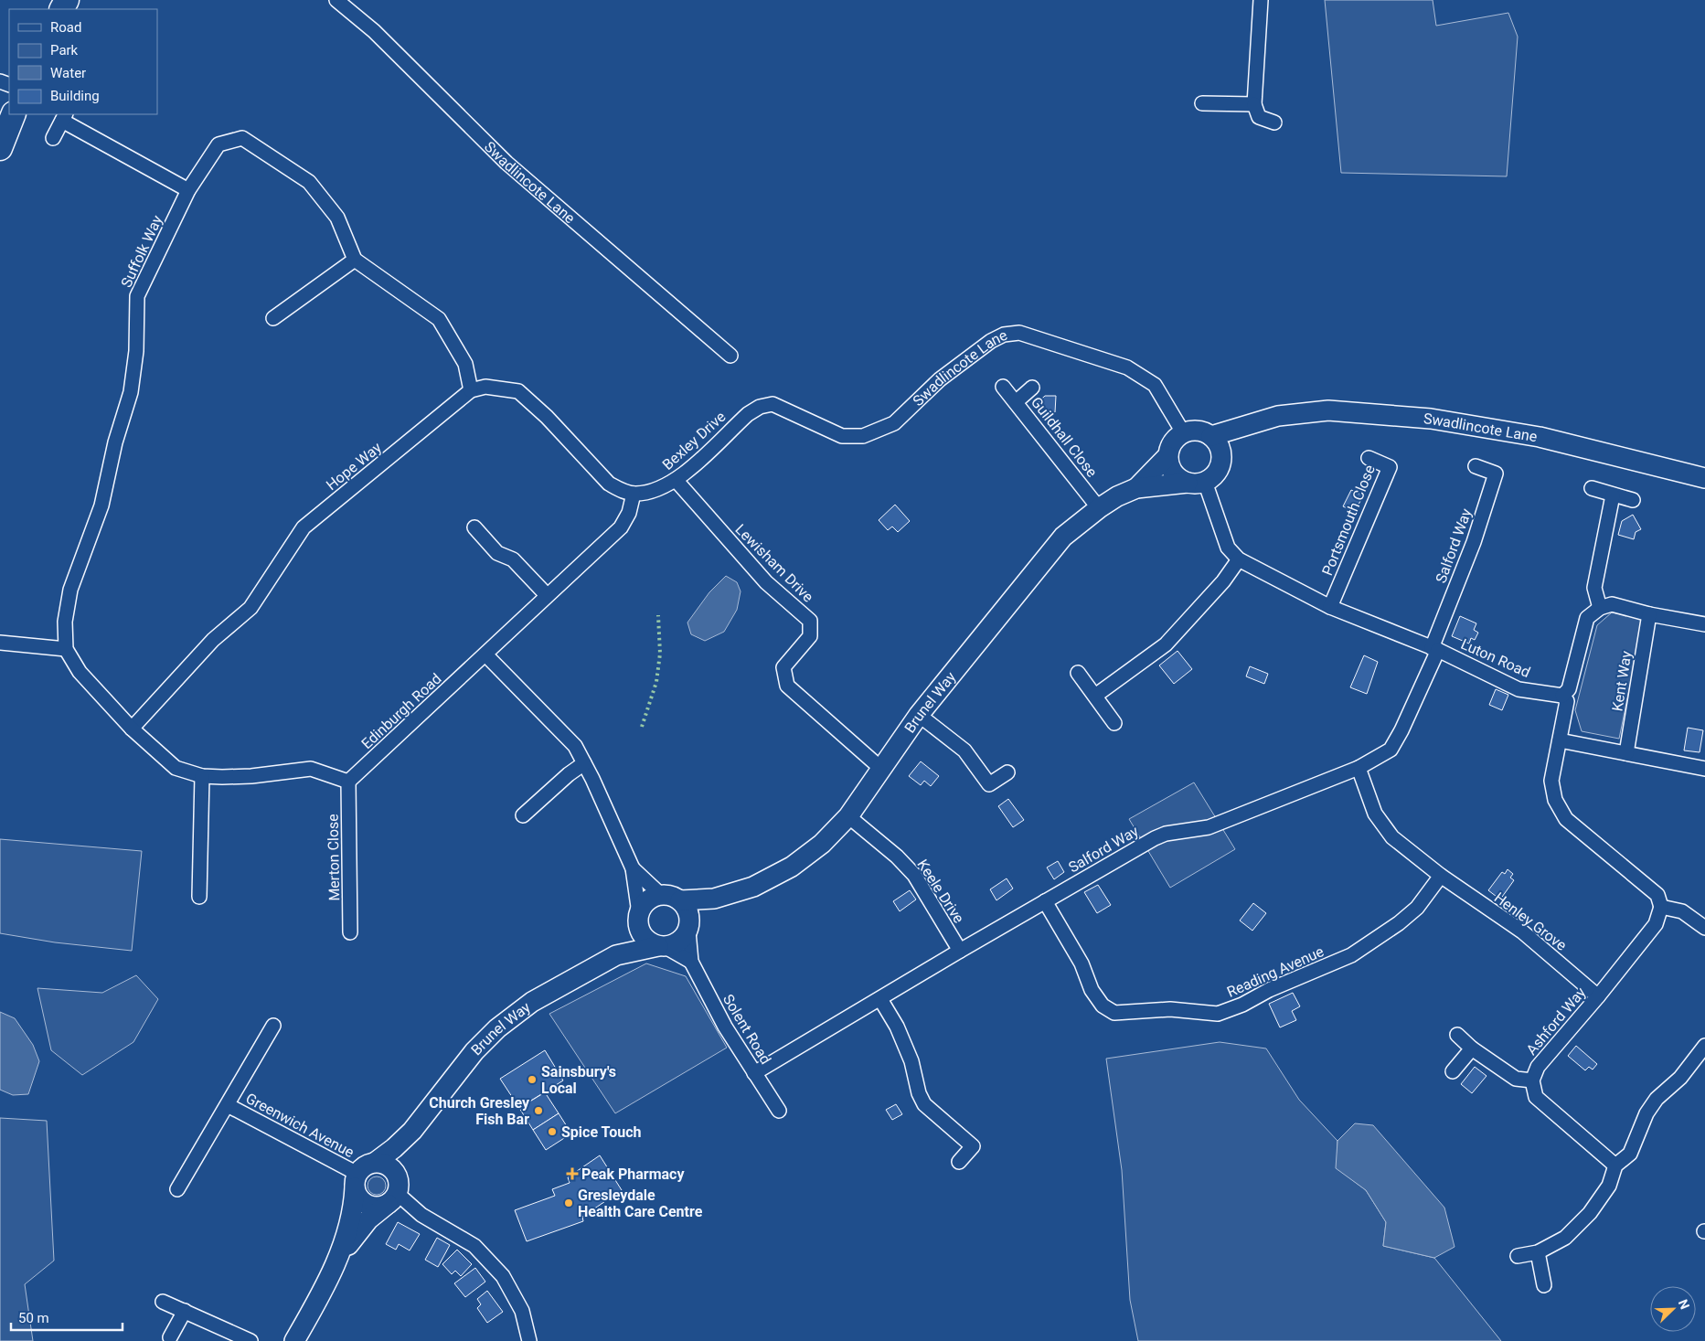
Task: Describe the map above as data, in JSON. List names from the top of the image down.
{
  "streets": {
    "street": [
      "Swadlincote Lane",
      "Suffolk Way",
      "Guildhall Close",
      "Bexley Drive",
      "Hope Way",
      "Portsmouth Close",
      "Salford Way",
      "Lewisham Drive",
      "Luton Road",
      "Kent Way",
      "Brunel Way",
      "Edinburgh Road",
      "Merton Close",
      "Keele Drive",
      "Henley Grove",
      "Reading Avenue",
      "Ashford Way",
      "Solent Road",
      "Greenwich Avenue"
    ]
  },
  "crossings": [
    ["Swadlincote Lane", "Bexley Drive"],
    ["Swadlincote Lane", "Luton Road"],
    ["Swadlincote Lane", "Brunel Way"],
    ["Guildhall Close", "Brunel Way"],
    ["Bexley Drive", "Lewisham Drive"],
    ["Bexley Drive", "Edinburgh Road"],
    ["Portsmouth Close", "Luton Road"],
    ["Salford Way", "Luton Road"],
    ["Salford Way", "Keele Drive"],
    ["Salford Way", "Henley Grove"],
    ["Salford Way", "Reading Avenue"],
    ["Salford Way", "Solent Road"],
    ["Lewisham Drive", "Brunel Way"],
    ["Luton Road", "Brunel Way"],
    ["Brunel Way", "Keele Drive"],
    ["Brunel Way", "Solent Road"],
    ["Brunel Way", "Greenwich Avenue"],
    ["Edinburgh Road", "Merton Close"],
    ["Henley Grove", "Reading Avenue"],
    ["Henley Grove", "Ashford Way"]
  ],
  "places": {
    "other": [
      "Sainsbury's Local",
      "Church Gresley Fish Bar",
      "Spice Touch",
      "Gresleydale Health Care Centre"
    ],
    "health": ["Peak Pharmacy"]
  },
  "legend": [
    "Road",
    "Park",
    "Water",
    "Building"
  ],
  "scale_bar": "50 m",
  "north": "top right"
}
